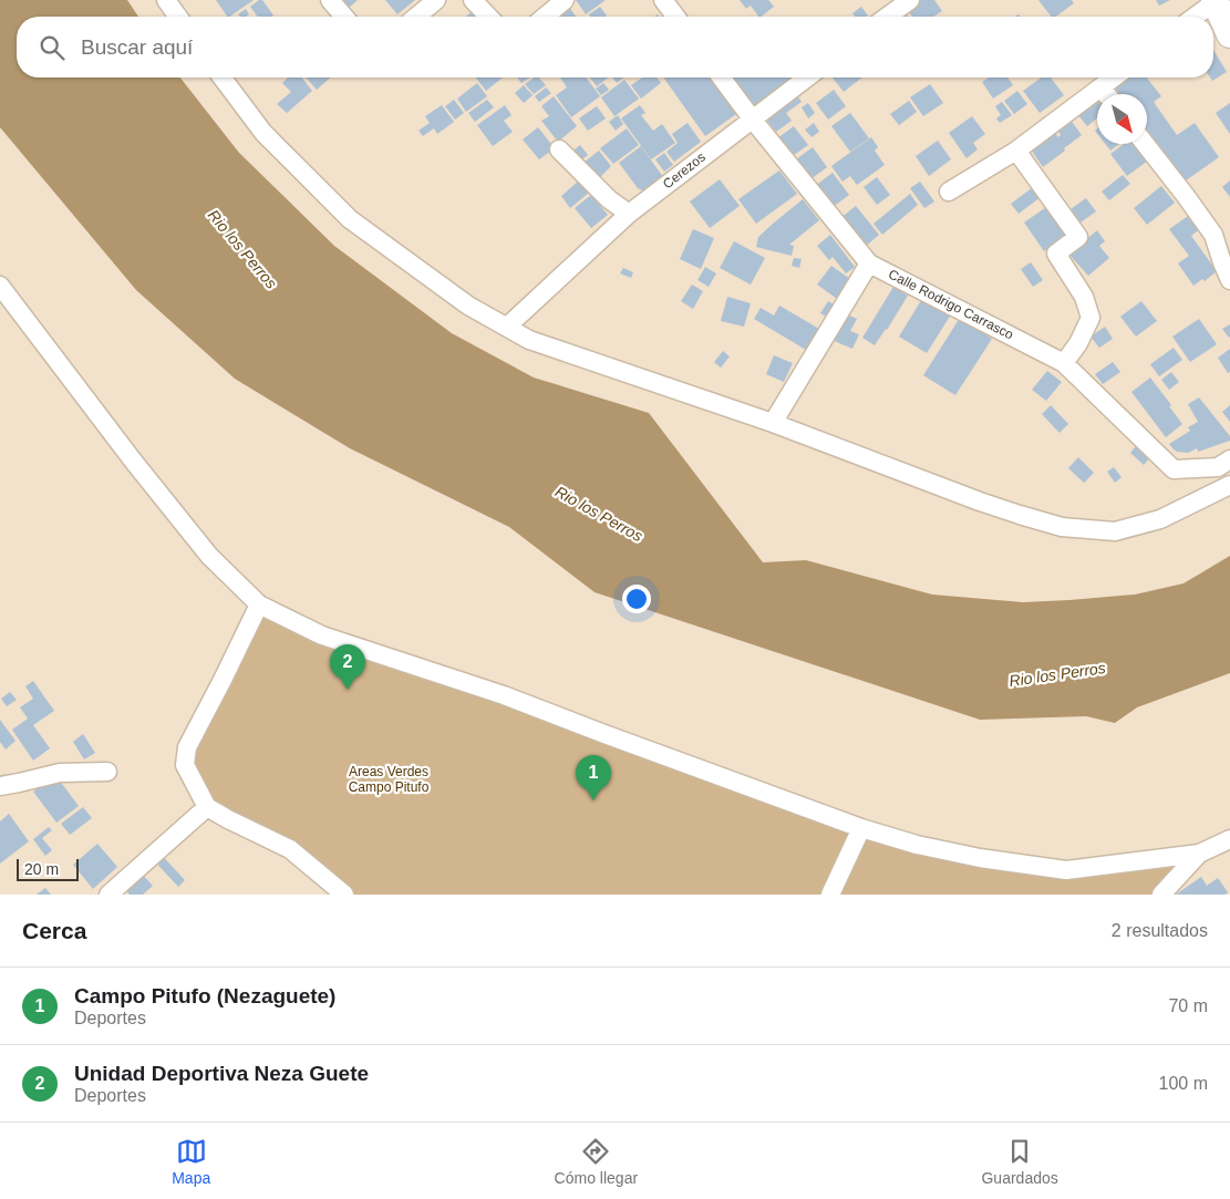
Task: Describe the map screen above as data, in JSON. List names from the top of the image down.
{
  "streets": {
    "street": ["Cerezos", "Calle Rodrigo Carrasco"]
  },
  "crossings": [
    ["Cerezos", "Calle Rodrigo Carrasco"]
  ],
  "water": ["Rio los Perros"],
  "parks": ["Areas Verdes Campo Pitufo"],
  "scale_bar": "20 m",
  "north": "bottom right",
  "page": {
    "search": "Buscar aquí",
    "pins": ["2", "1"],
    "scale": "20 m",
    "heading": ["Cerca", "2 resultados"],
    "list": [
      {
        "mark": "1",
        "name": "Campo Pitufo (Nezaguete)",
        "note": "Deportes",
        "value": "70 m"
      },
      {
        "mark": "2",
        "name": "Unidad Deportiva Neza Guete",
        "note": "Deportes",
        "value": "100 m"
      }
    ],
    "nav": ["Mapa", "Cómo llegar", "Guardados"]
  }
}
